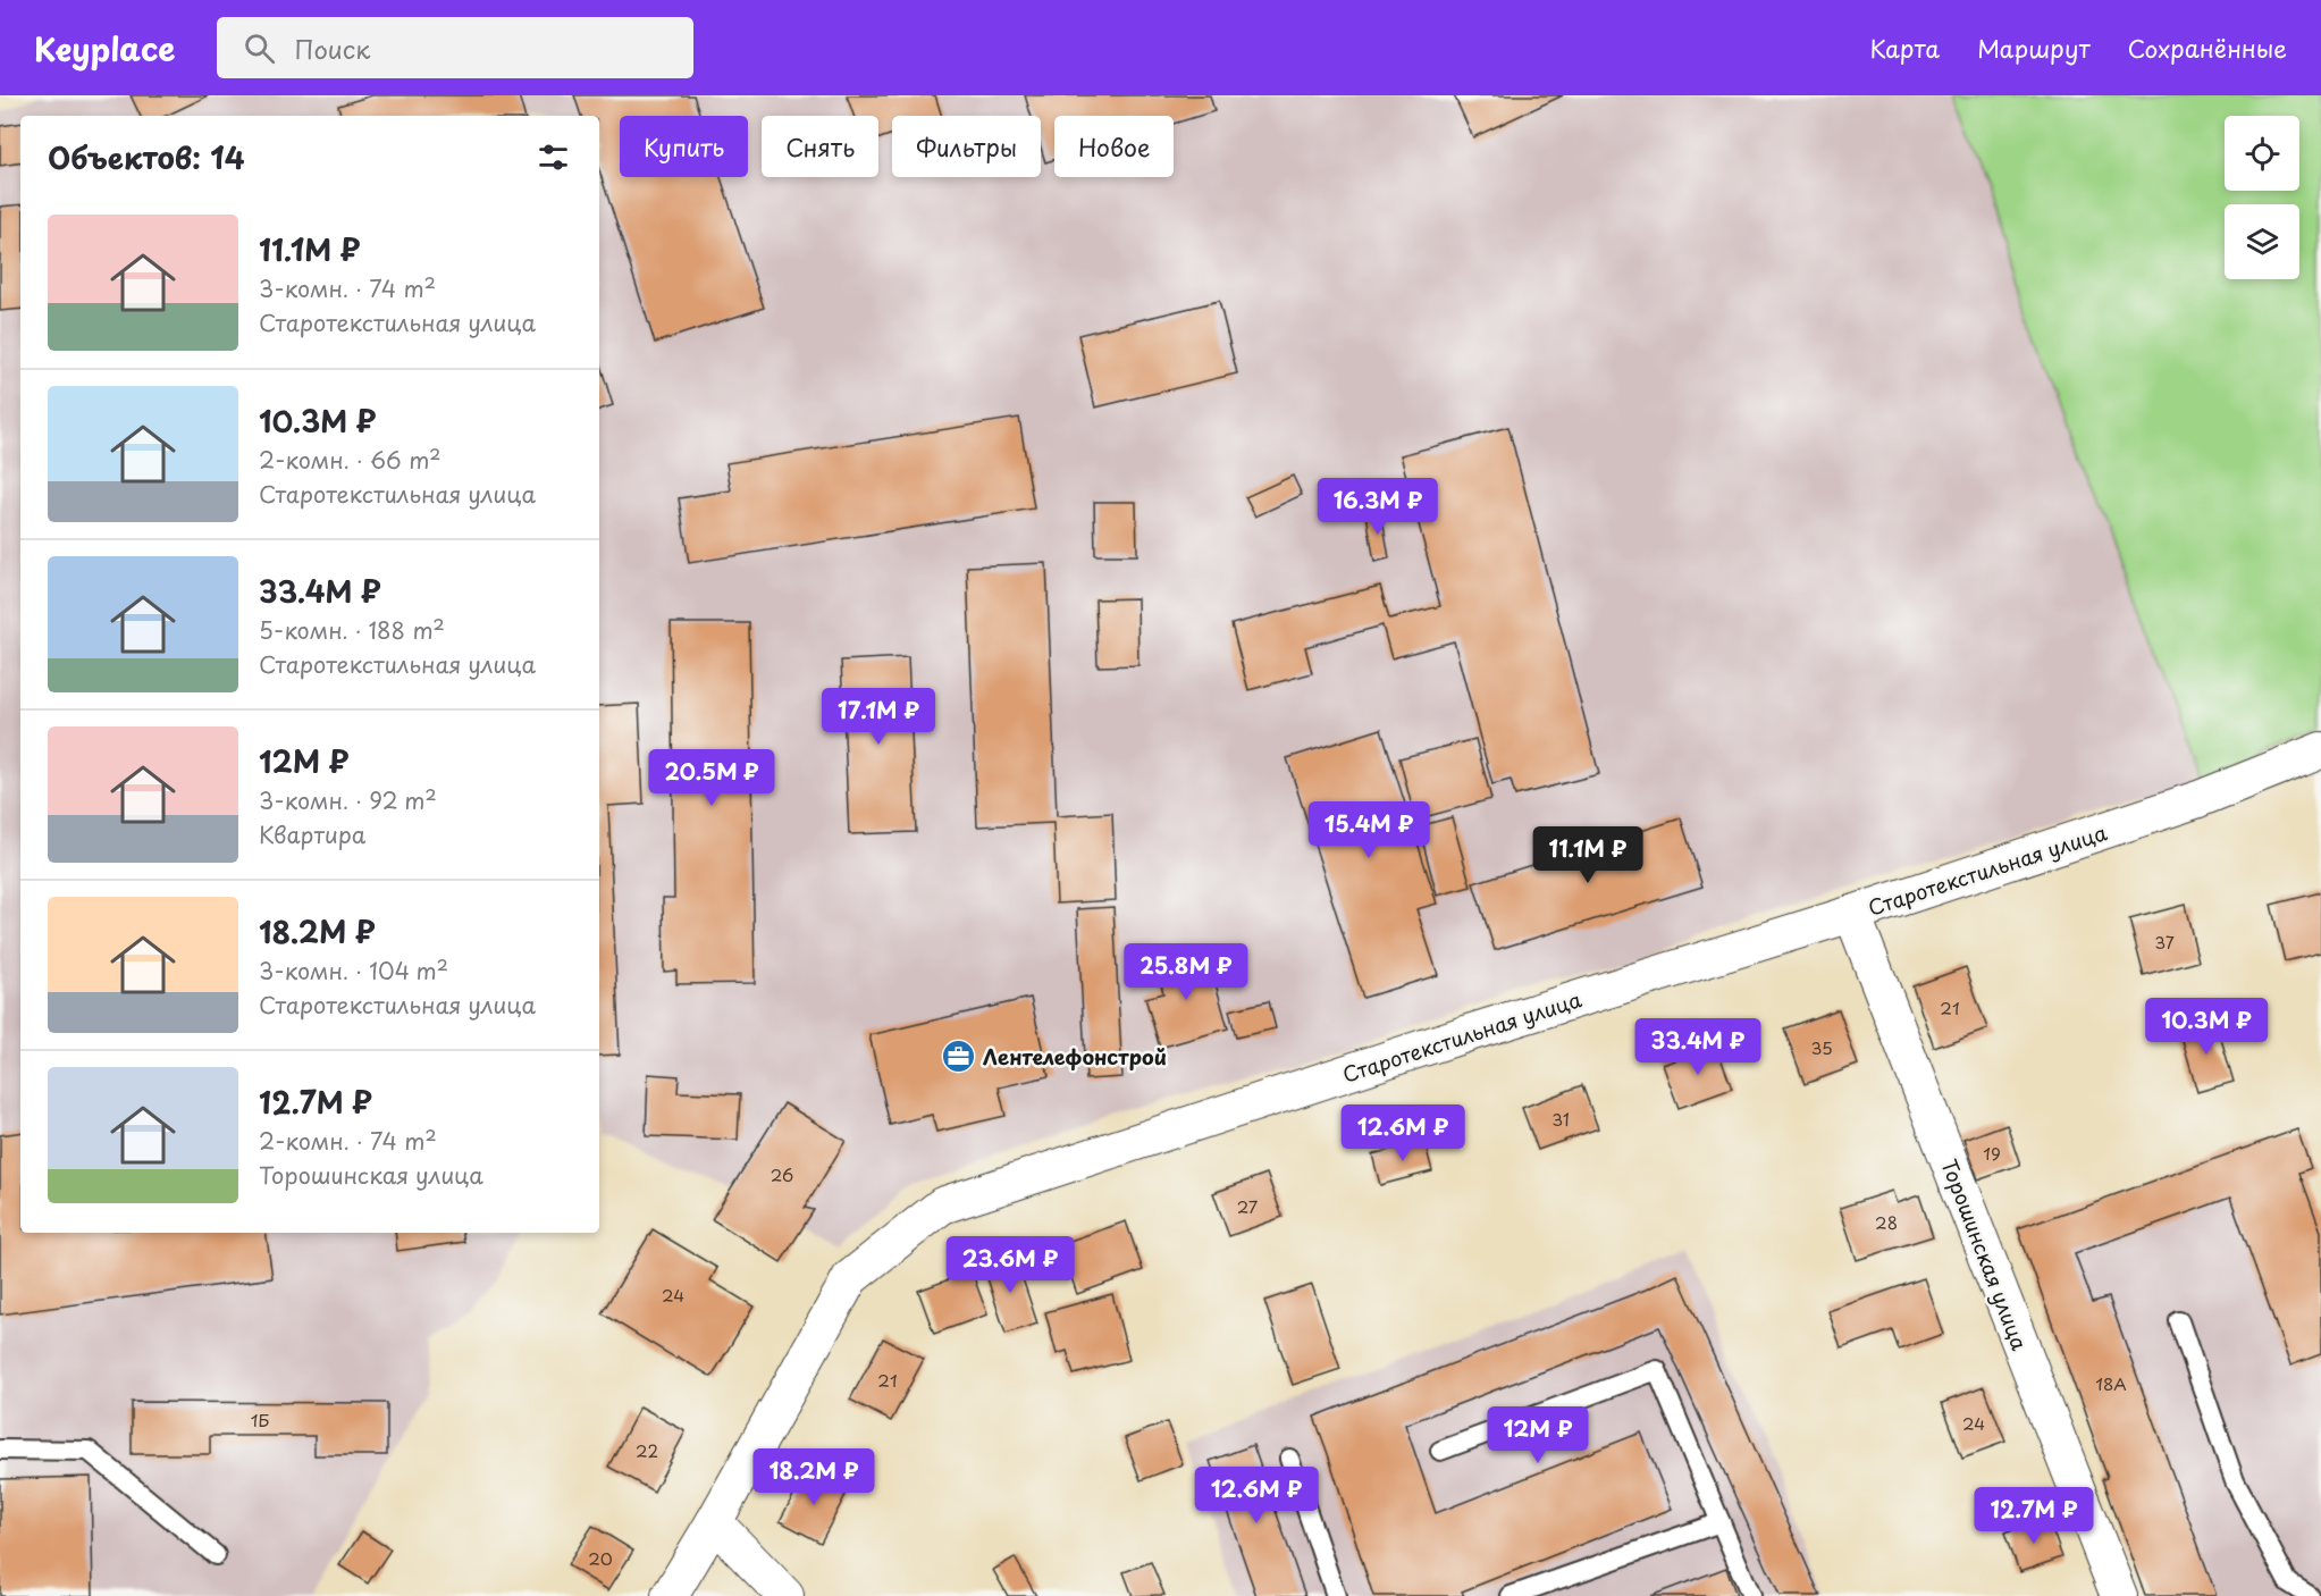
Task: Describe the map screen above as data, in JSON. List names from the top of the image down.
{
  "streets": {
    "street": ["Старотекстильная улица", "Торошинская улица"]
  },
  "crossings": [
    ["Старотекстильная улица", "Торошинская улица"]
  ],
  "places": {
    "office": ["Лентелефонстрой"]
  },
  "house_numbers": [
    "37",
    "21",
    "35",
    "31",
    "19",
    "26",
    "27",
    "28",
    "24",
    "21",
    "18А",
    "1Б",
    "24",
    "22",
    "20"
  ],
  "page": {
    "header": "Keyplace",
    "search": "Поиск",
    "nav": ["Карта", "Маршрут", "Сохранённые"],
    "chip": [
      "Купить",
      "Снять",
      "Фильтры",
      "Новое"
    ],
    "heading": "Объектов: 14",
    "list": [
      {
        "name": "11.1M ₽",
        "note": "3-комн. · 74 m² · Старотекстильная улица"
      },
      {
        "name": "10.3M ₽",
        "note": "2-комн. · 66 m² · Старотекстильная улица"
      },
      {
        "name": "33.4M ₽",
        "note": "5-комн. · 188 m² · Старотекстильная улица"
      },
      {
        "name": "12M ₽",
        "note": "3-комн. · 92 m² · Квартира"
      },
      {
        "name": "18.2M ₽",
        "note": "3-комн. · 104 m² · Старотекстильная улица"
      },
      {
        "name": "12.7M ₽",
        "note": "2-комн. · 74 m² · Торошинская улица"
      }
    ],
    "price": [
      "16.3M ₽",
      "17.1M ₽",
      "20.5M ₽",
      "15.4M ₽",
      "11.1M ₽",
      "25.8M ₽",
      "10.3M ₽",
      "33.4M ₽",
      "12.6M ₽",
      "23.6M ₽",
      "12M ₽",
      "18.2M ₽",
      "12.6M ₽",
      "12.7M ₽"
    ]
  }
}
